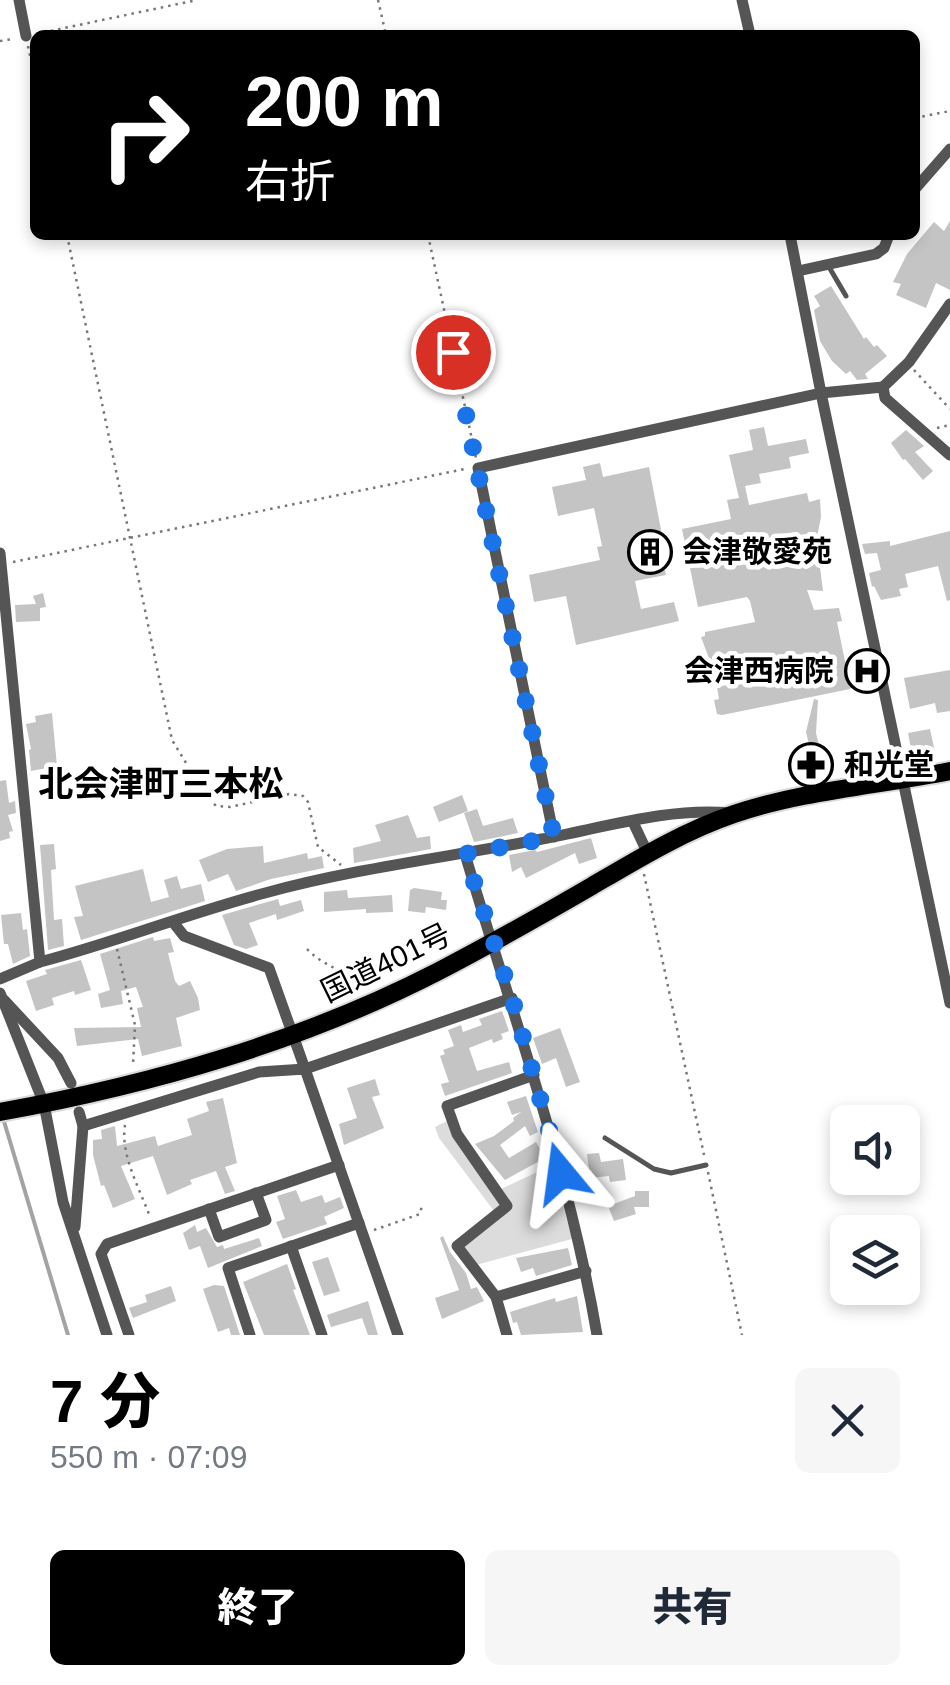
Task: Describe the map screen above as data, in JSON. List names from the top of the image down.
{
  "streets": {
    "highway": ["国道401号"]
  },
  "districts": ["北会津町三本松"],
  "places": {
    "building": ["会津敬愛苑"],
    "hospital": ["会津西病院"],
    "pharmacy": ["和光堂"]
  },
  "page": {
    "turn": ["200 m", "右折"],
    "heading": ["7 分", "550 m · 07:09"],
    "buttons": ["終了", "共有"]
  }
}
